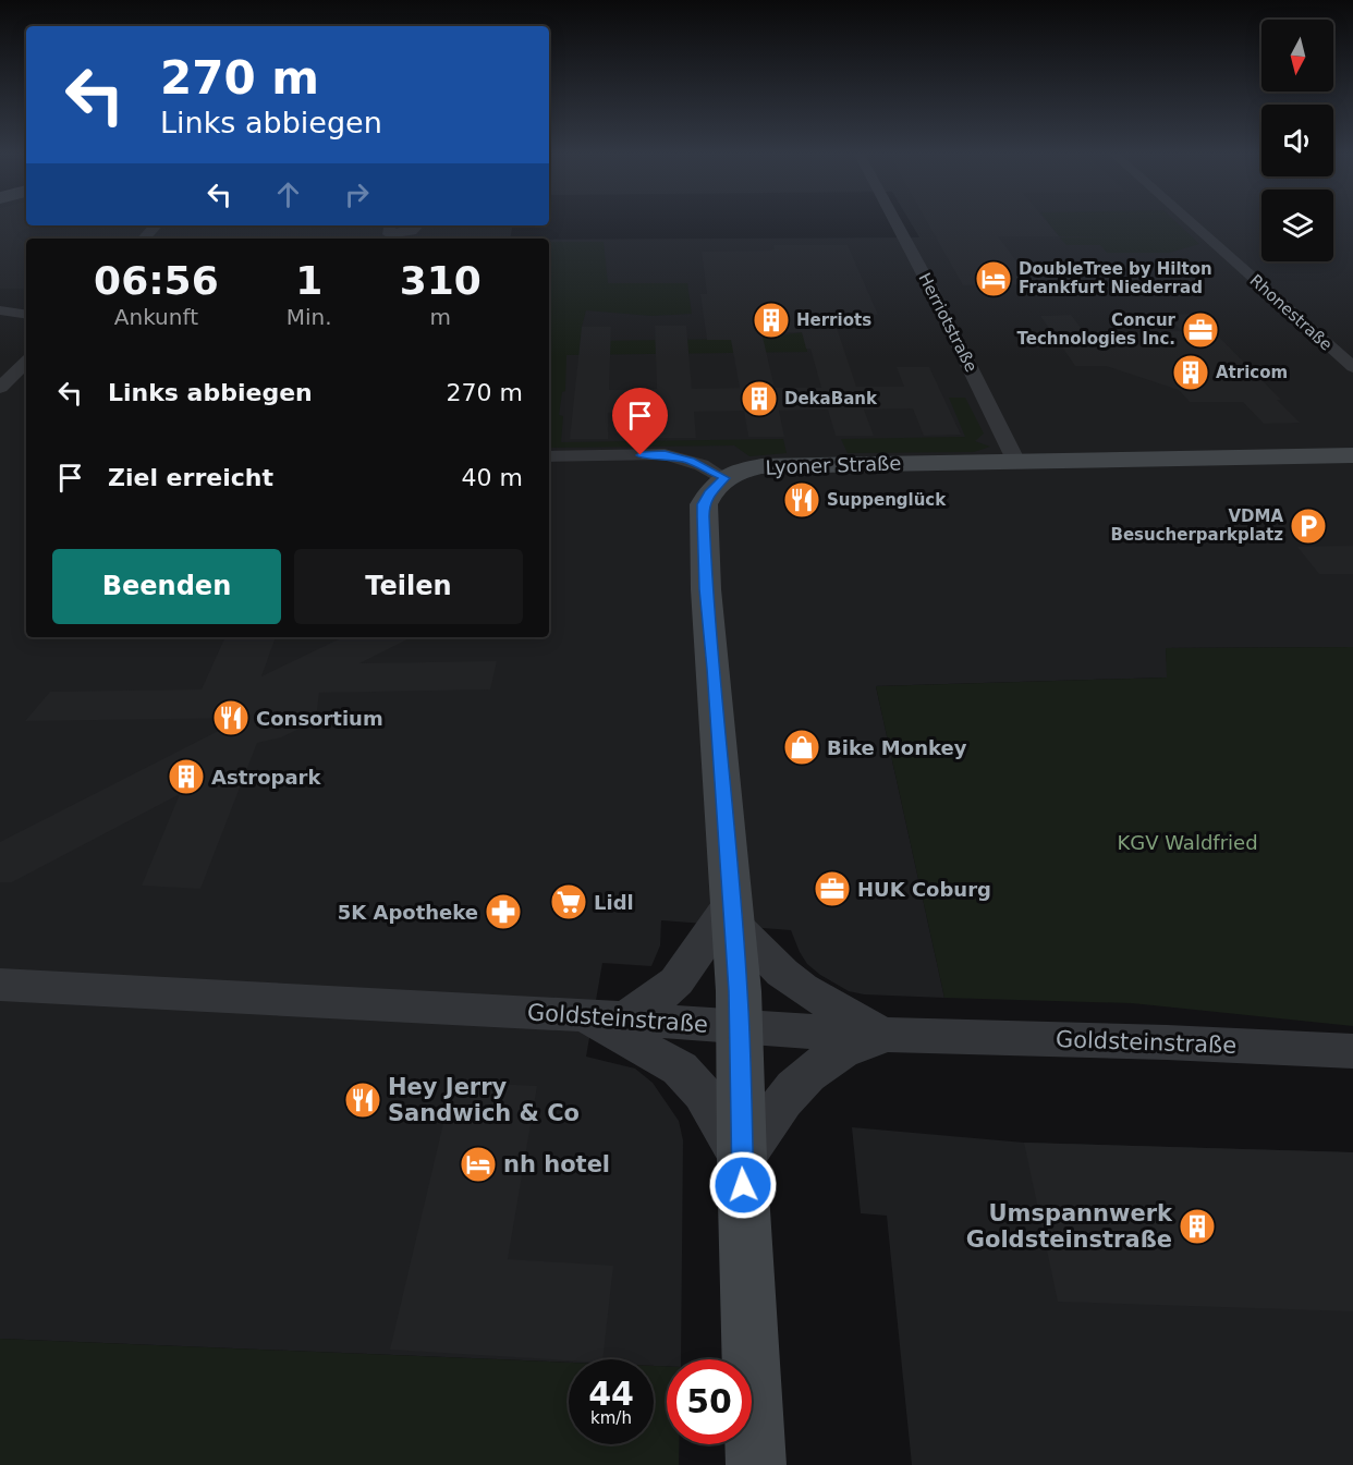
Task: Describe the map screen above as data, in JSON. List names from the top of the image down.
{
  "streets": {
    "main road": ["Lyoner Straße"],
    "street": ["Rhonestraße", "Herriotstraße", "Goldsteinstraße"]
  },
  "crossings": [
    ["Herriotstraße", "Lyoner Straße"]
  ],
  "parks": ["KGV Waldfried"],
  "places": {
    "hotel": ["DoubleTree by Hilton Frankfurt Niederrad", "nh hotel"],
    "building": [
      "Herriots",
      "Atricom",
      "DekaBank",
      "Astropark",
      "Umspannwerk Goldsteinstraße"
    ],
    "office": ["Concur Technologies Inc.", "HUK Coburg"],
    "restaurant": ["Suppenglück", "Consortium", "Hey Jerry Sandwich & Co"],
    "parking": ["VDMA Besucherparkplatz"],
    "shop": ["Bike Monkey"],
    "supermarket": ["Lidl"],
    "pharmacy": ["5K Apotheke"]
  },
  "north": "bottom",
  "page": {
    "turn": ["270 m", "Links abbiegen"],
    "eta": [
      "06:56",
      "Ankunft",
      "1",
      "Min.",
      "310",
      "m"
    ],
    "list": [
      {
        "name": "Links abbiegen",
        "value": "270 m"
      },
      {
        "name": "Ziel erreicht",
        "value": "40 m"
      }
    ],
    "buttons": ["Beenden", "Teilen"],
    "speed": "44 km/h",
    "limit": "50"
  }
}
